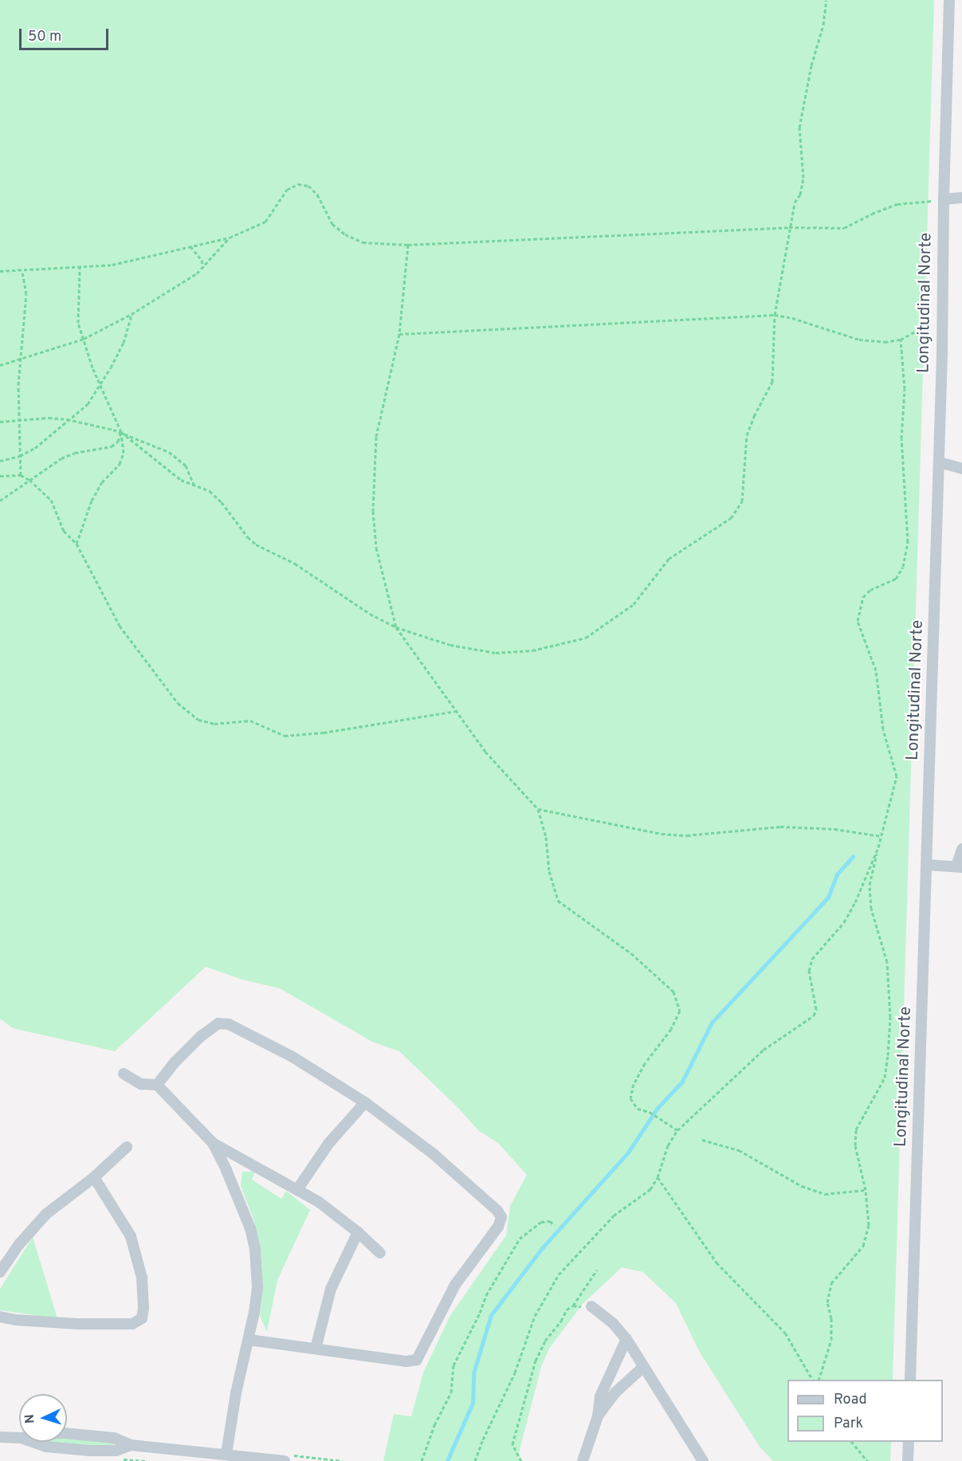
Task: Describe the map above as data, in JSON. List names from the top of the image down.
{
  "streets": {
    "street": ["Longitudinal Norte"]
  },
  "legend": ["Road", "Park"],
  "scale_bar": "50 m",
  "north": "left"
}
